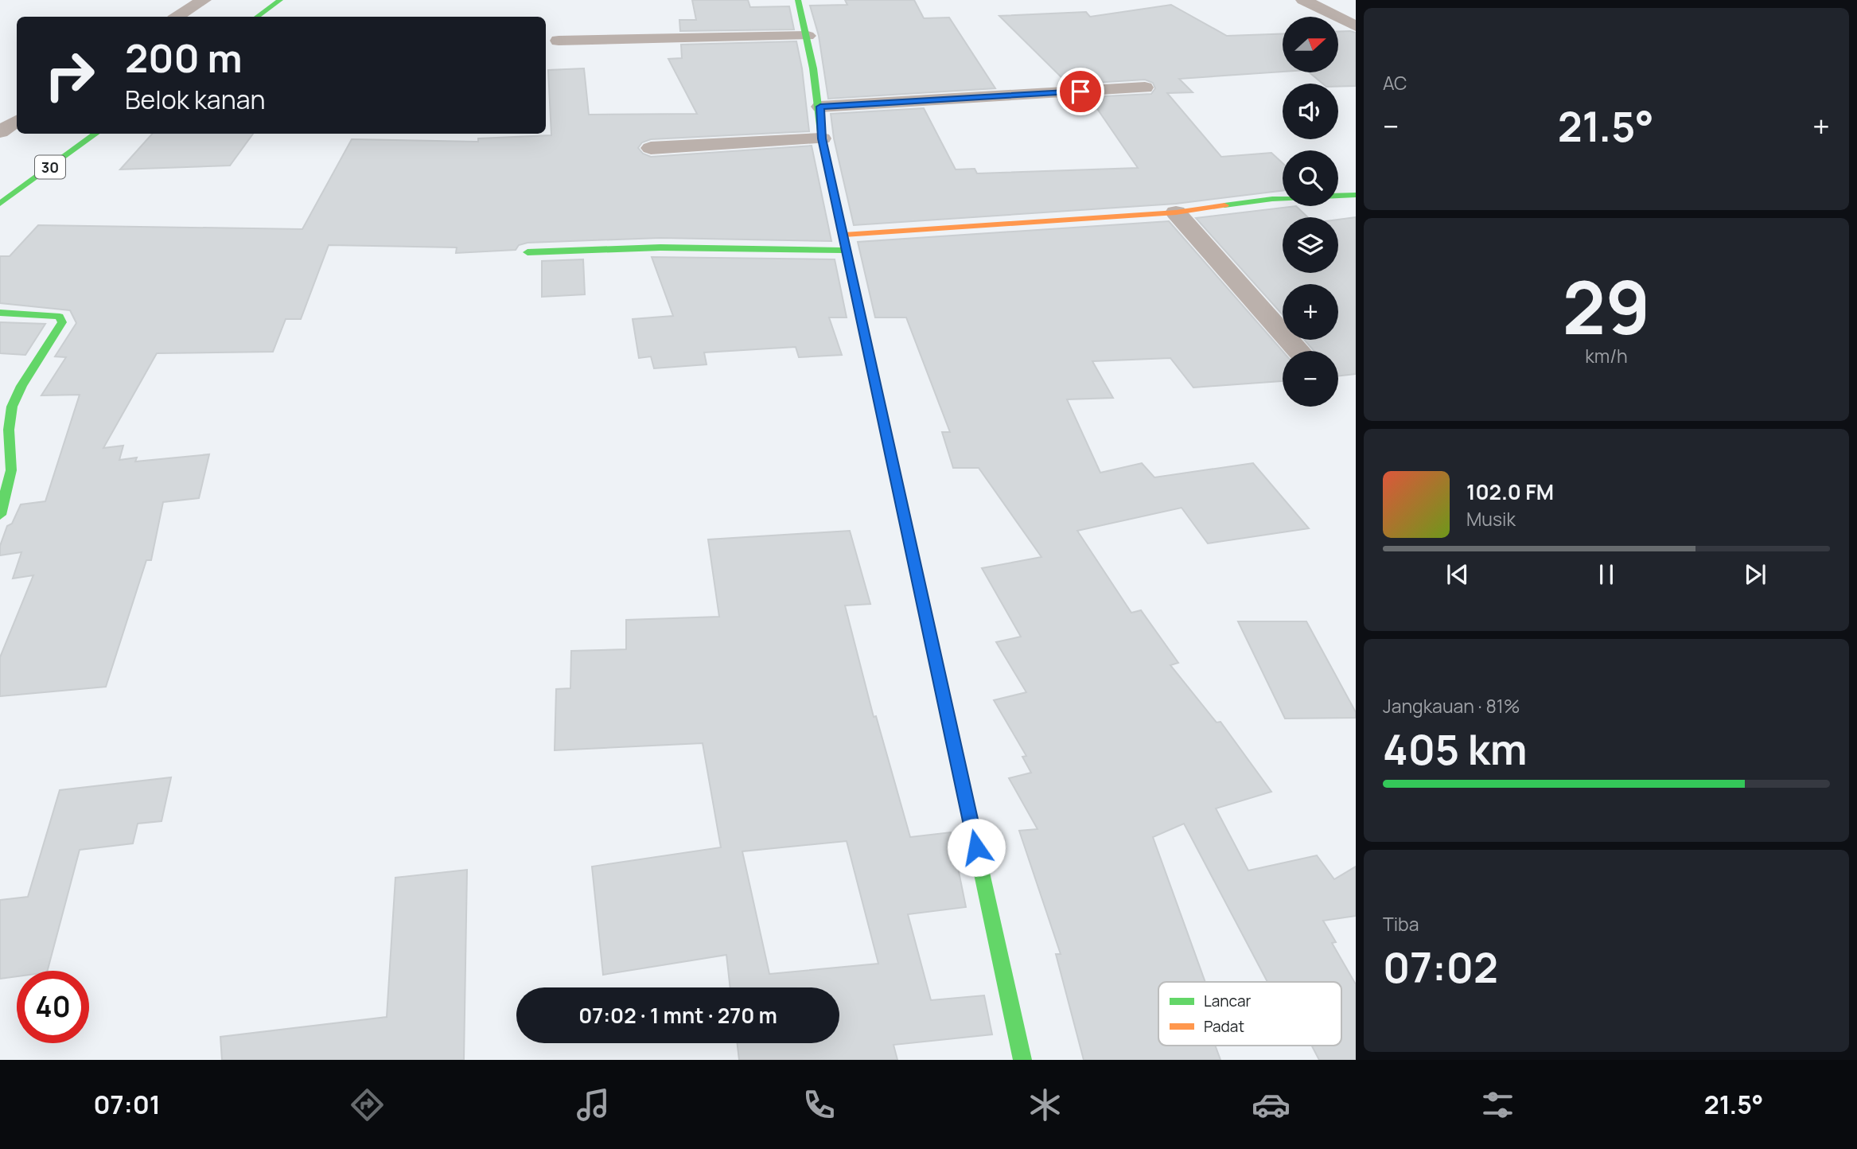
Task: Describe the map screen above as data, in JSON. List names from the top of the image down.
{
  "streets": {
    "main road": ["30"]
  },
  "legend": ["Lancar", "Padat"],
  "north": "right",
  "page": {
    "tile": [
      "AC",
      ["29", "km/h"],
      ["Jangkauan · 81%", "405 km"],
      ["Tiba", "07:02"]
    ],
    "map_buttons": ["+", "−"],
    "turn": ["200 m", "Belok kanan"],
    "heat": ["−", "21.5°", "+"],
    "song": ["102.0 FM", "Musik"],
    "limit": "40",
    "trip": "07:02 · 1 mnt · 270 m",
    "tabs": ["07:01", "21.5°"]
  }
}
